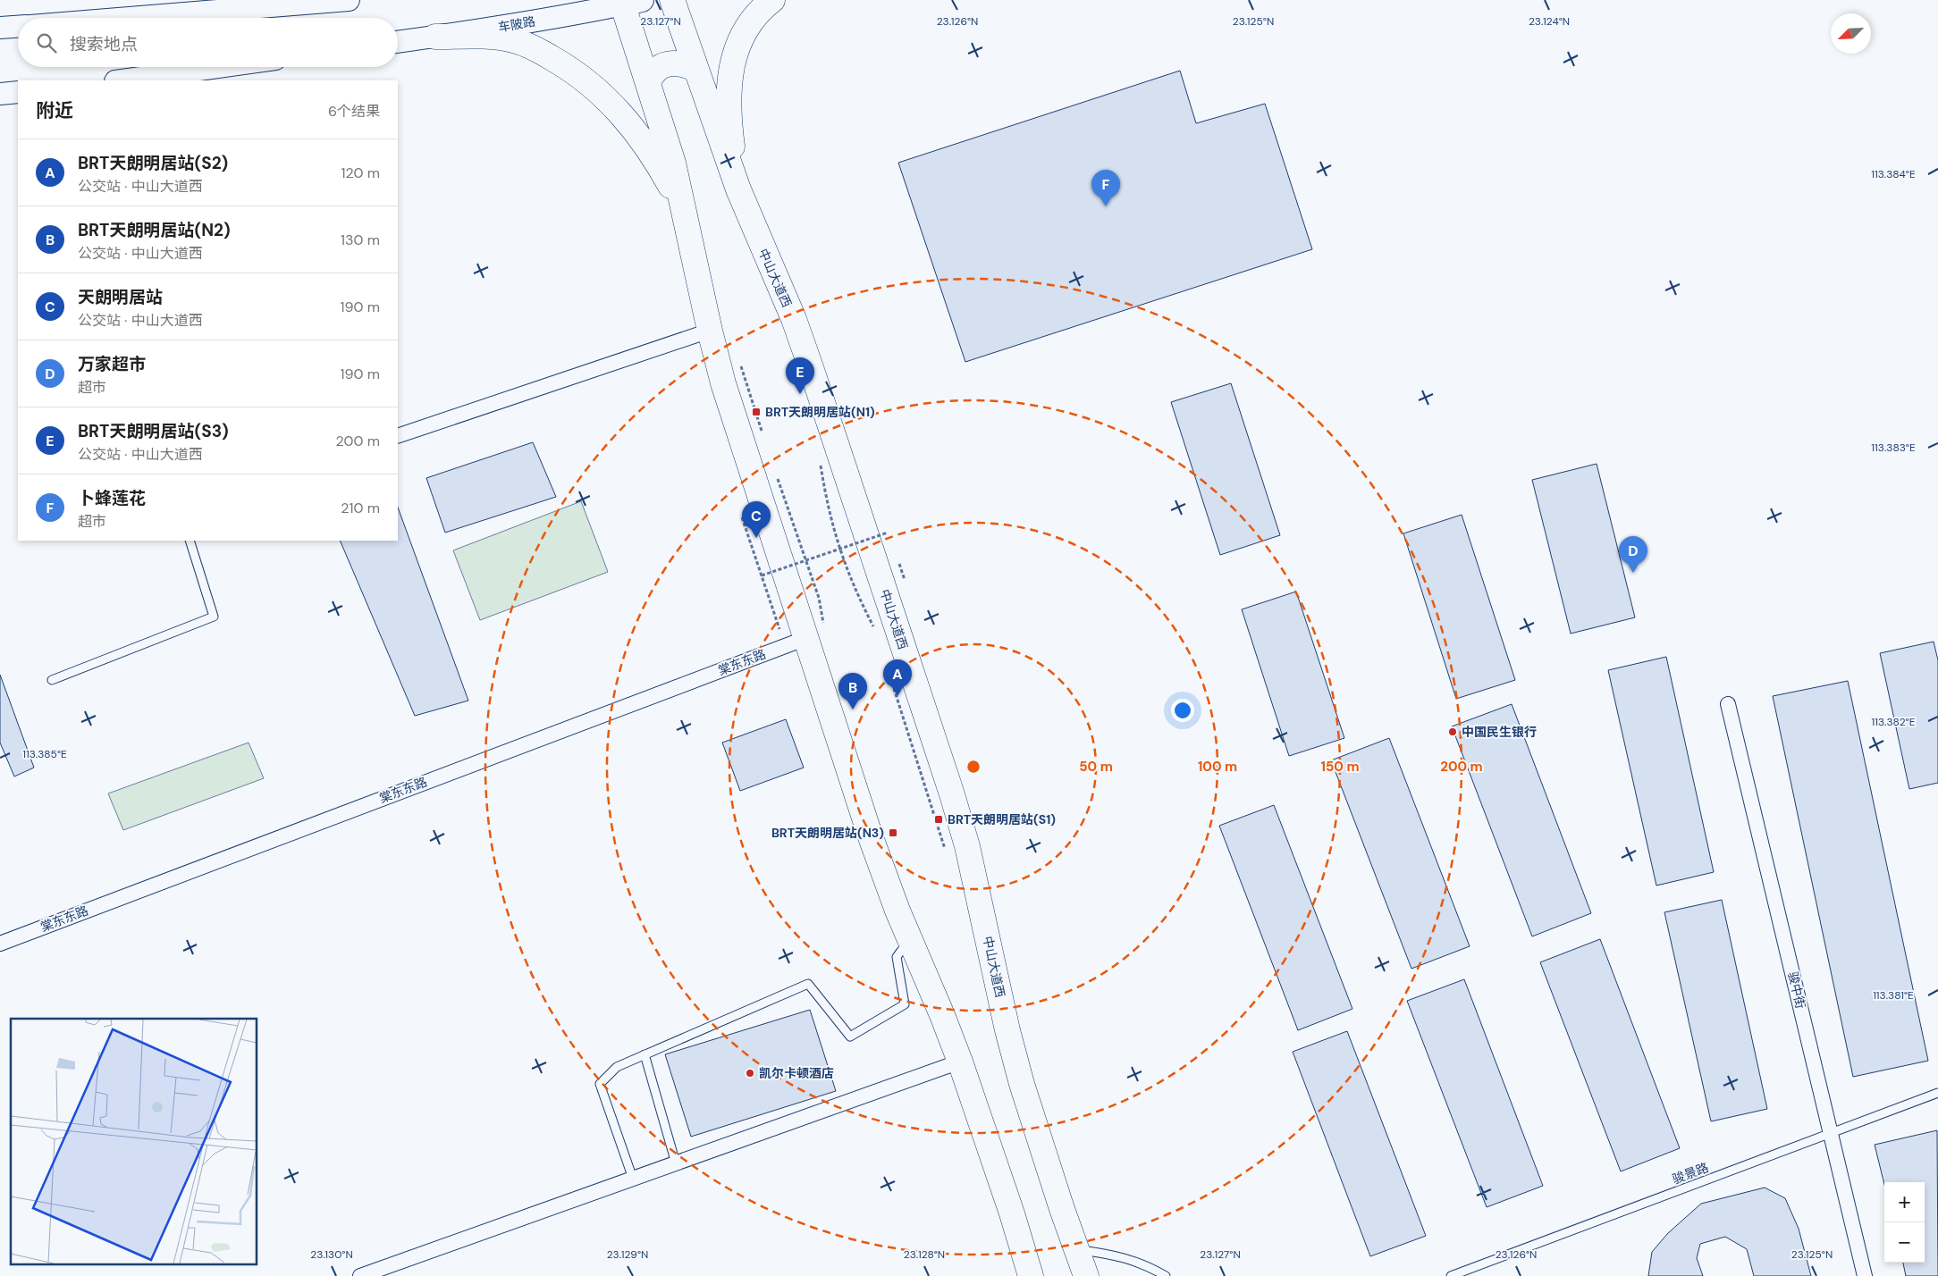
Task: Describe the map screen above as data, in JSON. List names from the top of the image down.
{
  "streets": {
    "highway": ["中山大道西"],
    "main road": ["车陂路"],
    "street": ["棠东东路", "骏中街"],
    "lane": ["骏景路"]
  },
  "crossings": [
    ["骏中街", "骏景路"]
  ],
  "places": {
    "transit": ["BRT天朗明居站(N1)", "BRT天朗明居站(S1)", "BRT天朗明居站(N3)"],
    "other": ["中国民生银行", "凯尔卡顿酒店"]
  },
  "north": "bottom left",
  "page": {
    "search": "搜索地点",
    "heading": ["附近", "6个结果"],
    "list": [
      {
        "mark": "A",
        "name": "BRT天朗明居站(S2)",
        "note": "公交站 · 中山大道西",
        "value": "120 m"
      },
      {
        "mark": "B",
        "name": "BRT天朗明居站(N2)",
        "note": "公交站 · 中山大道西",
        "value": "130 m"
      },
      {
        "mark": "C",
        "name": "天朗明居站",
        "note": "公交站 · 中山大道西",
        "value": "190 m"
      },
      {
        "mark": "D",
        "name": "万家超市",
        "note": "超市",
        "value": "190 m"
      },
      {
        "mark": "E",
        "name": "BRT天朗明居站(S3)",
        "note": "公交站 · 中山大道西",
        "value": "200 m"
      },
      {
        "mark": "F",
        "name": "卜蜂莲花",
        "note": "超市",
        "value": "210 m"
      }
    ],
    "pins": [
      "F",
      "E",
      "C",
      "D",
      "A",
      "B"
    ],
    "map_buttons": ["+", "−"]
  },
  "coordinates": [
    "23.127°N",
    "23.126°N",
    "23.125°N",
    "23.124°N",
    "113.384°E",
    "113.383°E",
    "113.382°E",
    "113.385°E",
    "113.381°E",
    "23.130°N",
    "23.129°N",
    "23.128°N"
  ],
  "rings": [
    "50 m",
    "100 m",
    "150 m",
    "200 m"
  ]
}
